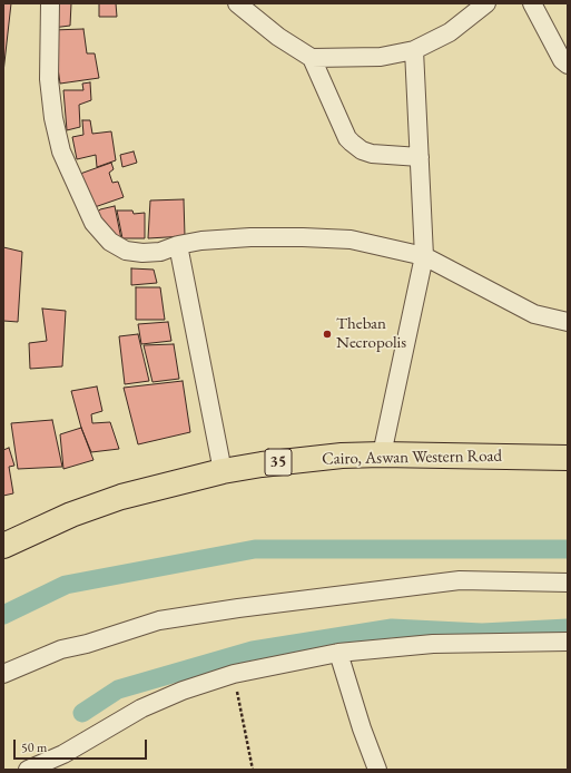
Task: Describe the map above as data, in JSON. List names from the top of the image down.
{
  "streets": {
    "main road": ["Cairo, Aswan Western Road", "35"]
  },
  "places": ["Theban Necropolis"],
  "scale_bar": "50 m"
}
